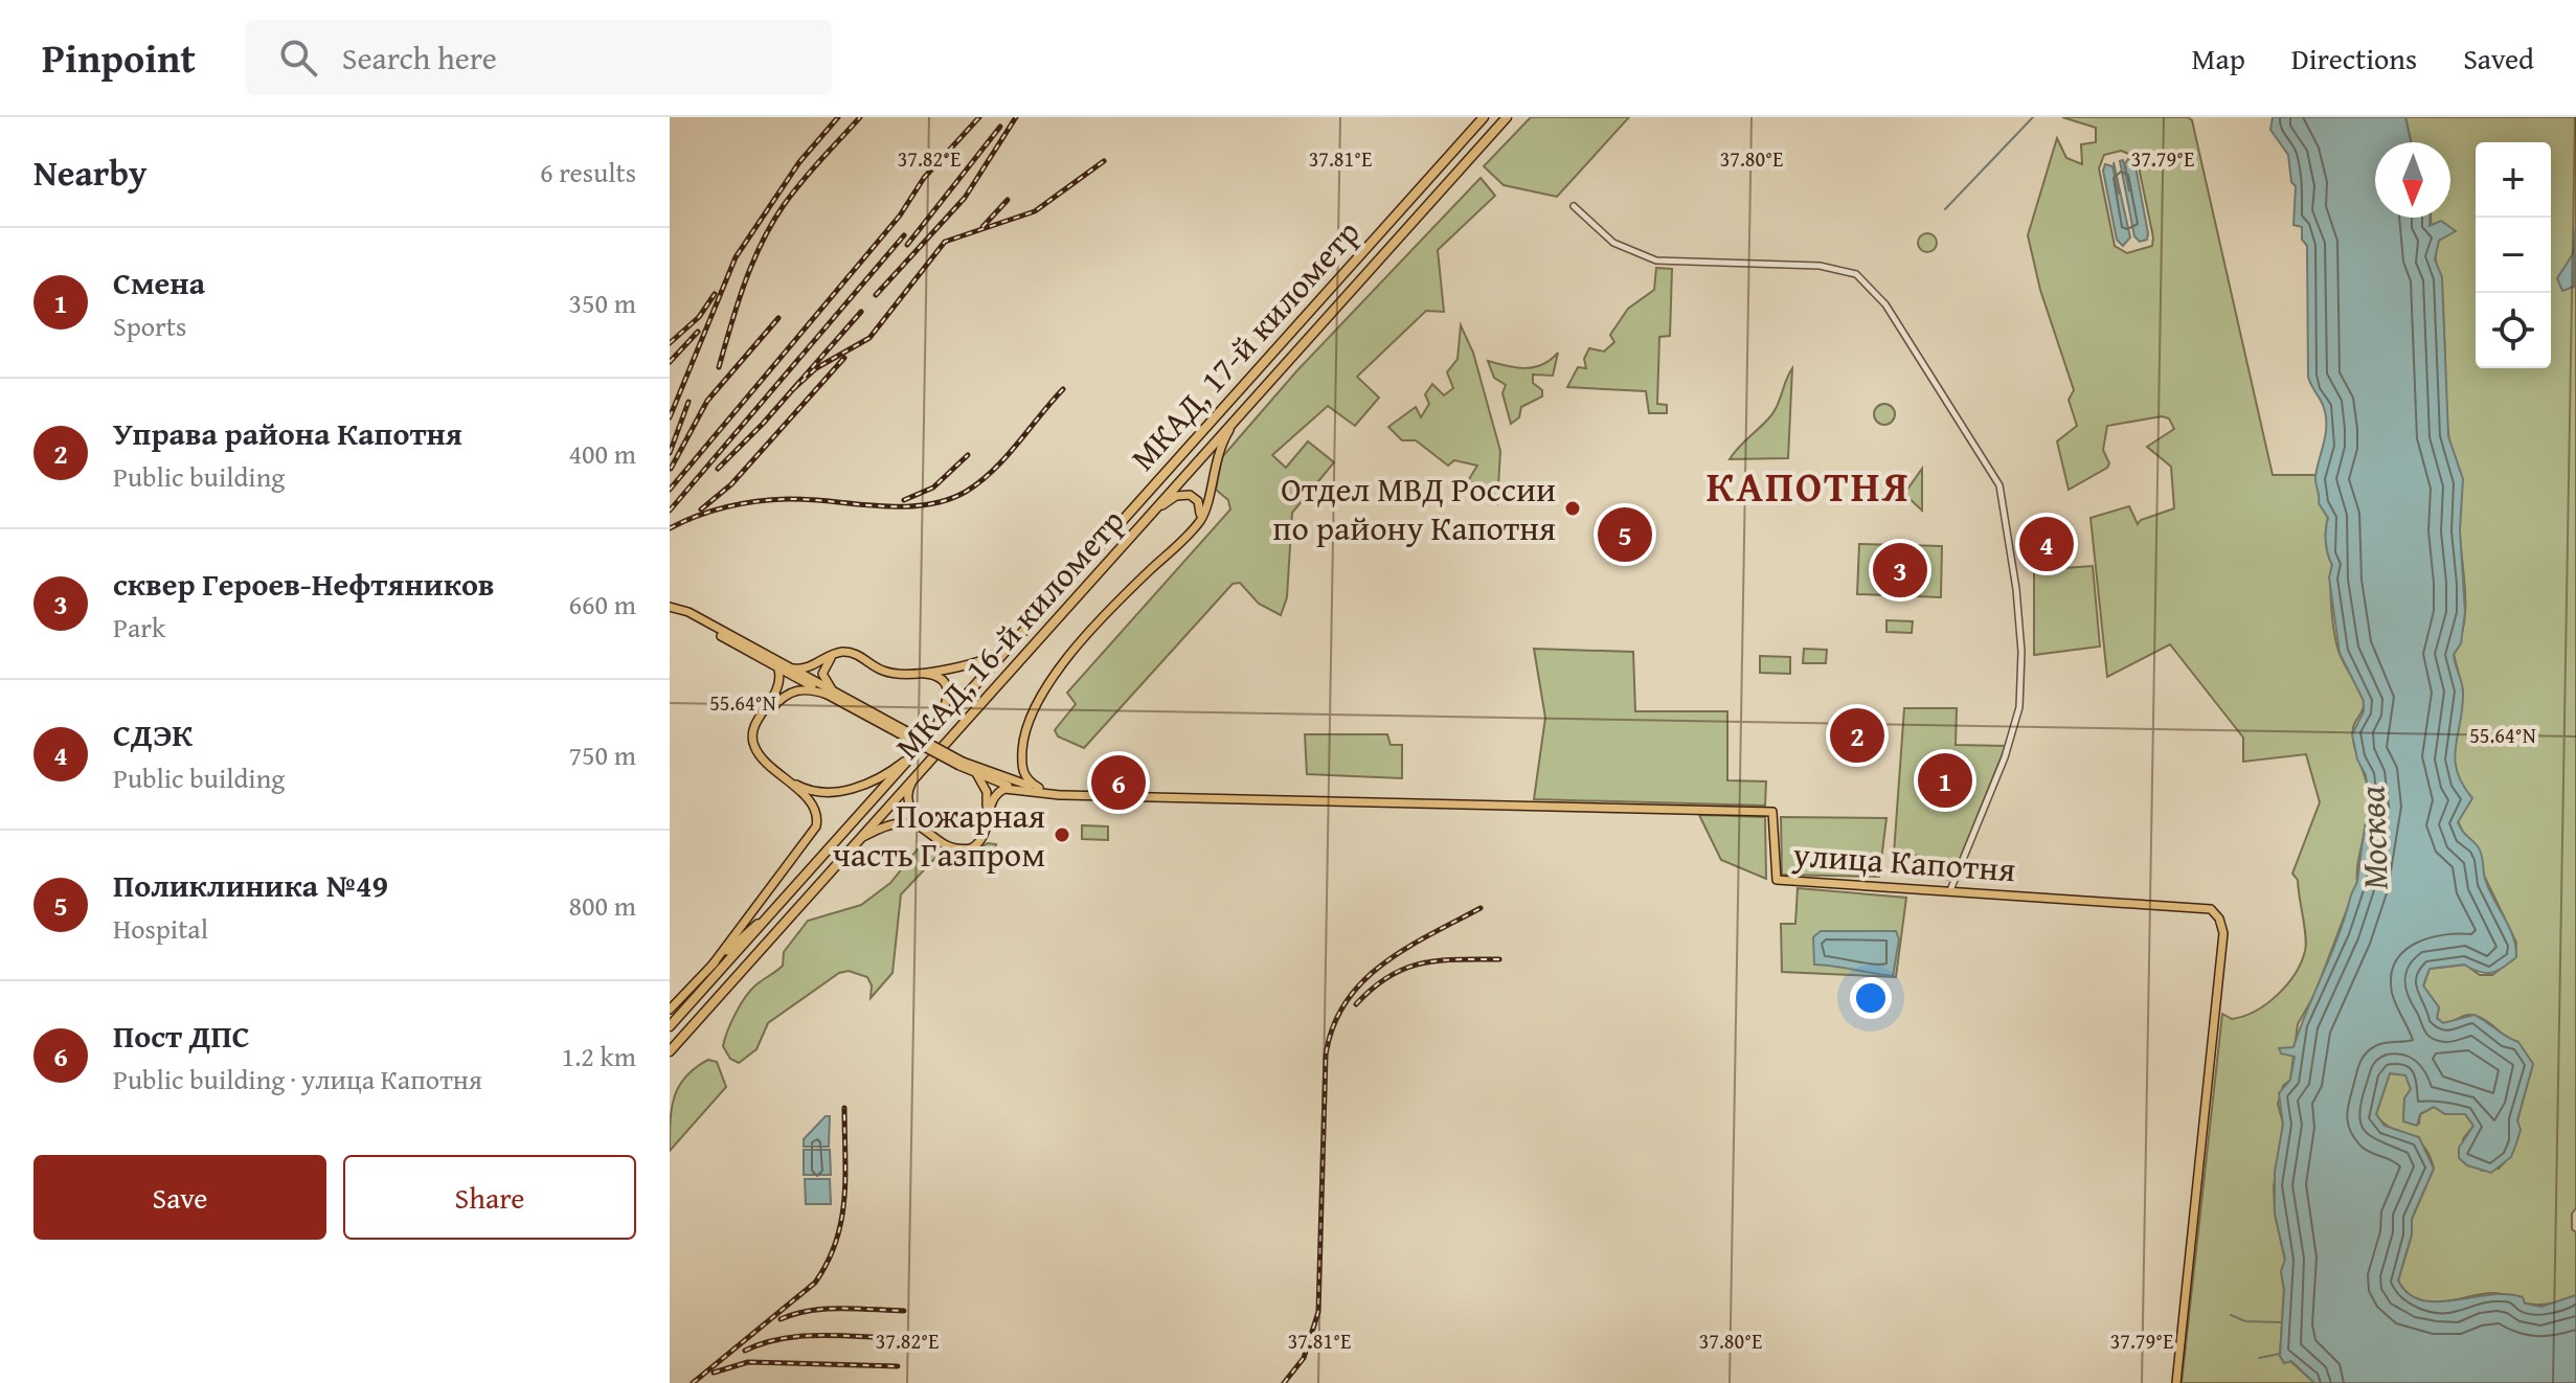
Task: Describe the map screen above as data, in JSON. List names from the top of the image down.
{
  "streets": {
    "highway": ["МКАД, 17-й километр", "МКАД, 16-й километр"],
    "main road": ["улица Капотня"]
  },
  "crossings": [
    ["МКАД, 17-й километр", "МКАД, 16-й километр"]
  ],
  "districts": ["КАПОТНЯ"],
  "water": ["Москва"],
  "places": ["Отдел МВД России по району Капотня", "Пожарная часть Газпром"],
  "north": "bottom",
  "page": {
    "header": "Pinpoint",
    "search": "Search here",
    "nav": ["Map", "Directions", "Saved"],
    "heading": ["Nearby", "6 results"],
    "map_buttons": ["+", "−"],
    "list": [
      {
        "mark": "1",
        "name": "Смена",
        "note": "Sports",
        "value": "350 m"
      },
      {
        "mark": "2",
        "name": "Управа района Капотня",
        "note": "Public building",
        "value": "400 m"
      },
      {
        "mark": "3",
        "name": "сквер Героев-Нефтяников",
        "note": "Park",
        "value": "660 m"
      },
      {
        "mark": "4",
        "name": "СДЭК",
        "note": "Public building",
        "value": "750 m"
      },
      {
        "mark": "5",
        "name": "Поликлиника №49",
        "note": "Hospital",
        "value": "800 m"
      },
      {
        "mark": "6",
        "name": "Пост ДПС",
        "note": "Public building · улица Капотня",
        "value": "1.2 km"
      }
    ],
    "pins": [
      "5",
      "4",
      "3",
      "2",
      "1",
      "6"
    ],
    "buttons": ["Save", "Share"]
  },
  "coordinates": [
    "37.82°E",
    "37.81°E",
    "37.80°E",
    "37.79°E",
    "55.64°N"
  ]
}
